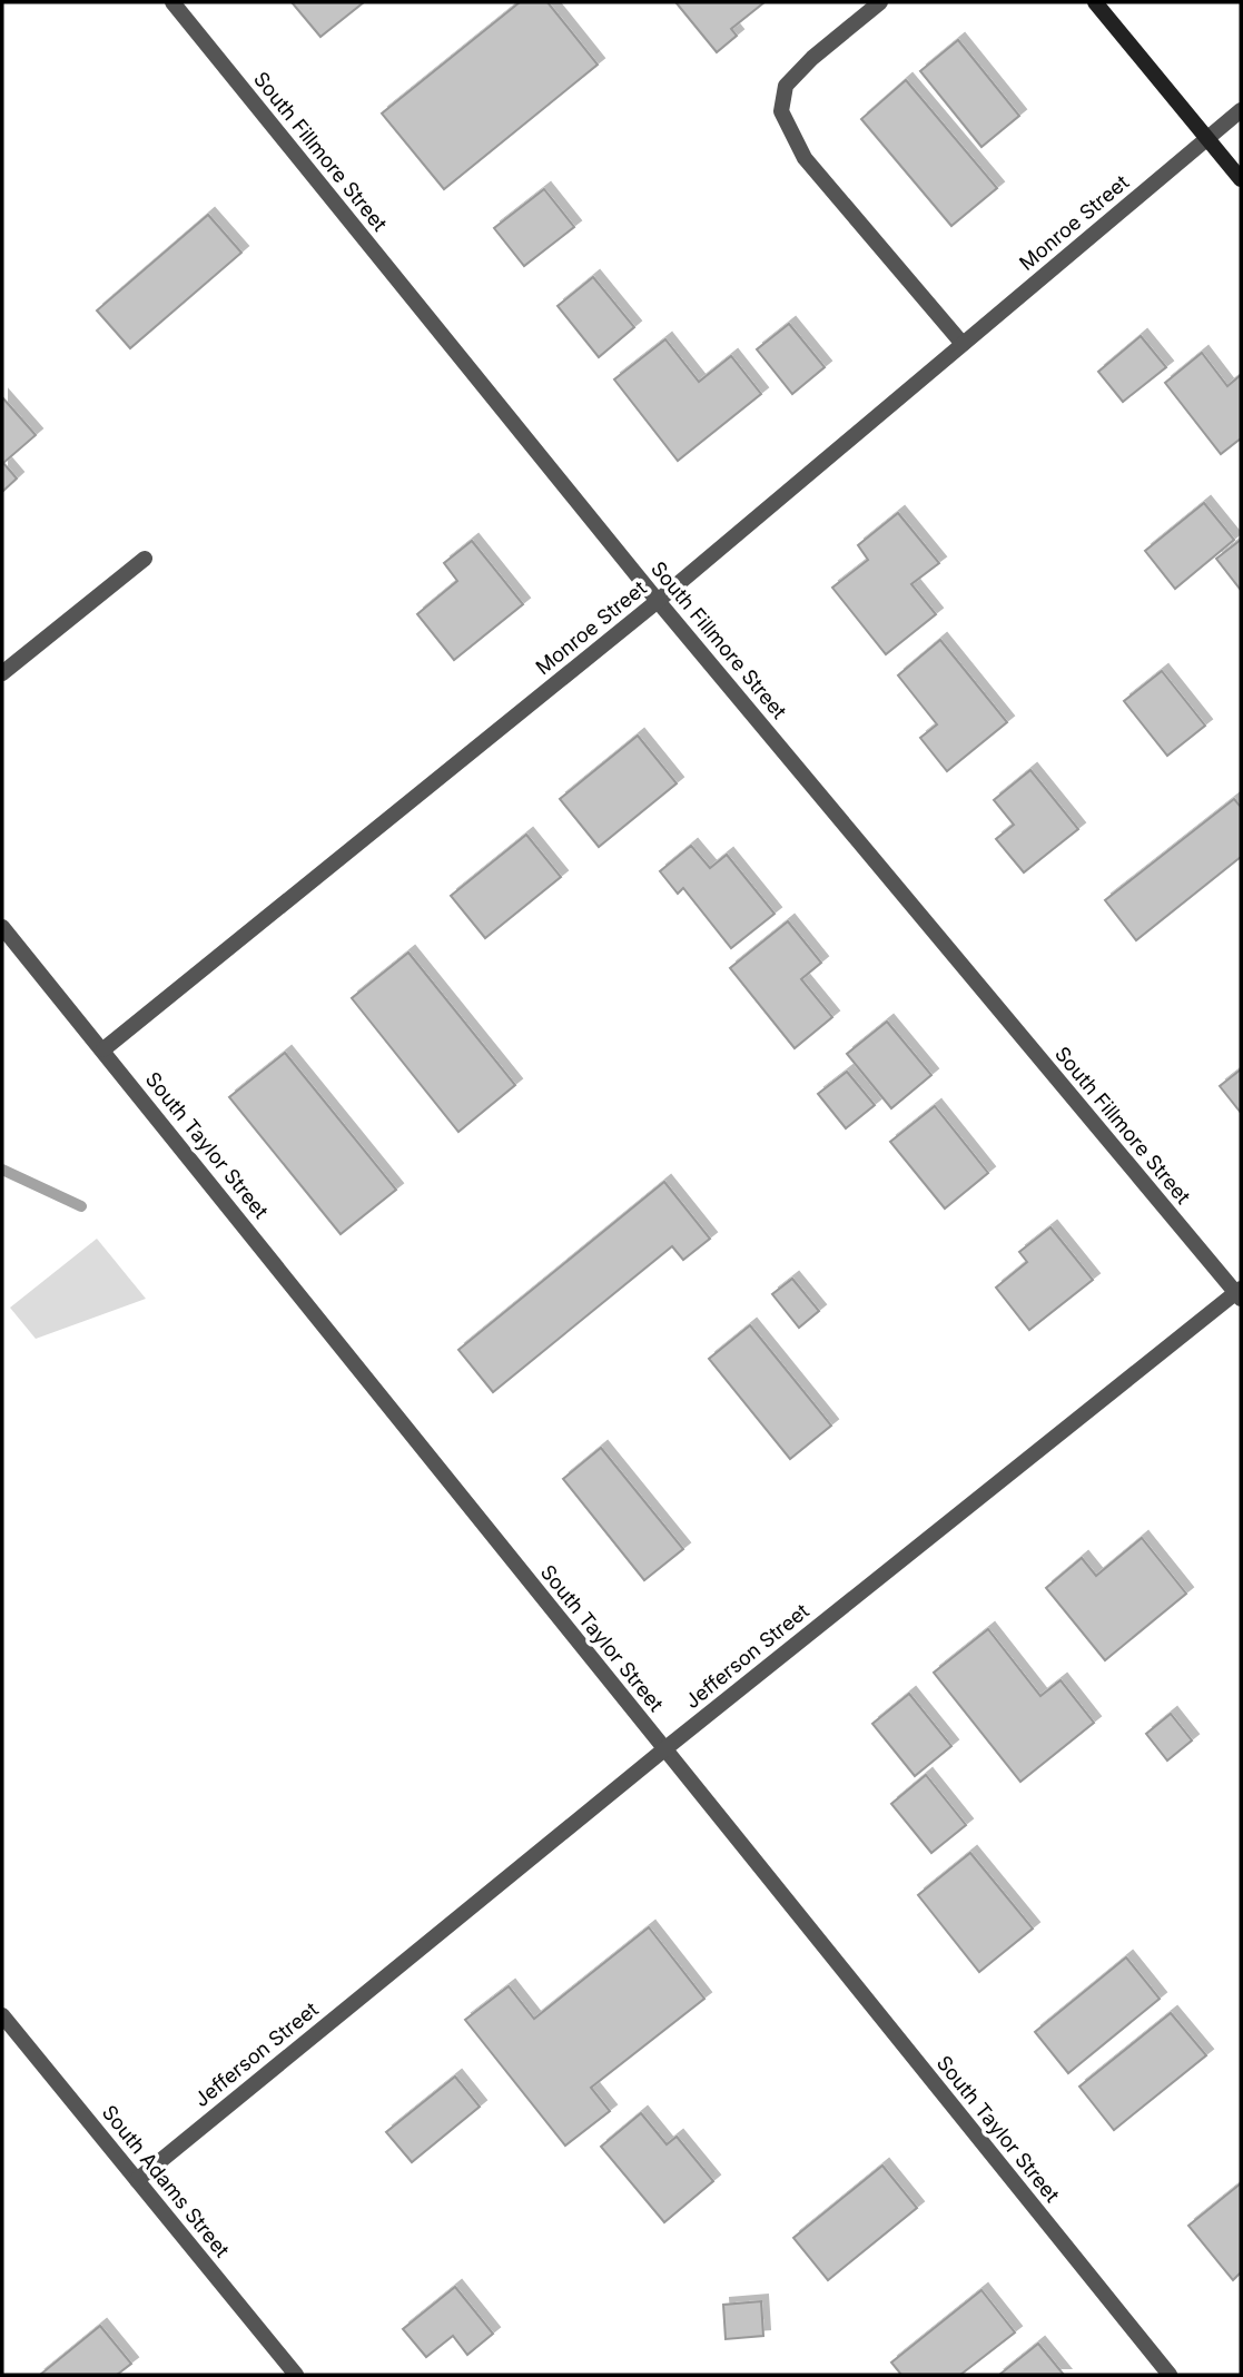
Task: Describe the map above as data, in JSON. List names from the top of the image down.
{
  "streets": {
    "street": [
      "South Fillmore Street",
      "Monroe Street",
      "South Taylor Street",
      "Jefferson Street",
      "South Adams Street"
    ]
  },
  "crossings": [
    ["South Fillmore Street", "Monroe Street"],
    ["South Fillmore Street", "Jefferson Street"],
    ["Monroe Street", "South Taylor Street"],
    ["South Taylor Street", "Jefferson Street"],
    ["Jefferson Street", "South Adams Street"]
  ]
}
